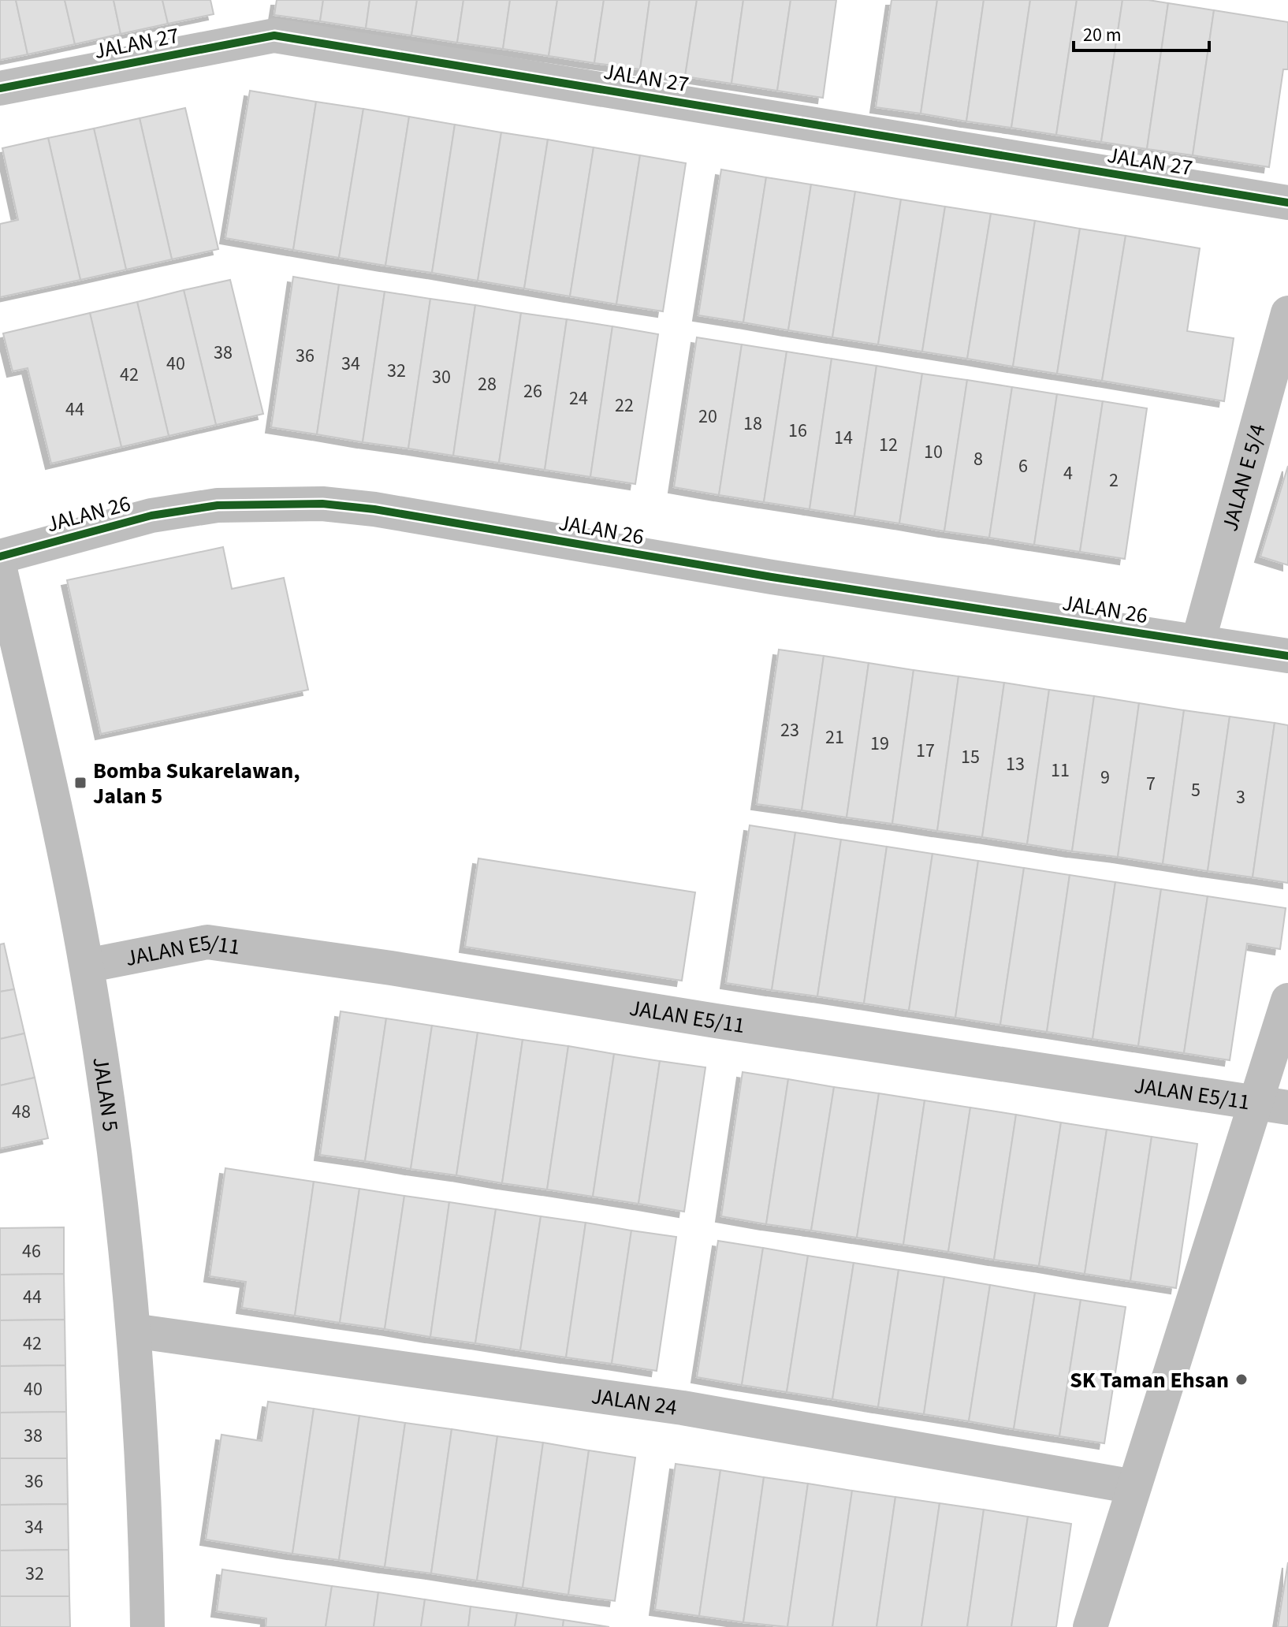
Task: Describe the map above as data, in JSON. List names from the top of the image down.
{
  "streets": {
    "street": [
      "JALAN 27",
      "JALAN E 5/4",
      "JALAN 26",
      "JALAN E5/11",
      "JALAN 5",
      "JALAN 24"
    ]
  },
  "crossings": [
    ["JALAN E 5/4", "JALAN 26"],
    ["JALAN E5/11", "JALAN 5"],
    ["JALAN 5", "JALAN 24"]
  ],
  "places": {
    "transit": ["Bomba Sukarelawan, Jalan 5"],
    "other": ["SK Taman Ehsan"]
  },
  "house_numbers": [
    "38",
    "36",
    "40",
    "34",
    "32",
    "42",
    "30",
    "28",
    "26",
    "24",
    "22",
    "44",
    "20",
    "18",
    "16",
    "14",
    "12",
    "10",
    "8",
    "6",
    "4",
    "2",
    "23",
    "21",
    "19",
    "17",
    "15",
    "13",
    "11",
    "9",
    "7",
    "5",
    "3",
    "48",
    "46",
    "44",
    "42",
    "40",
    "38",
    "36",
    "34",
    "32"
  ],
  "scale_bar": "20 m"
}
